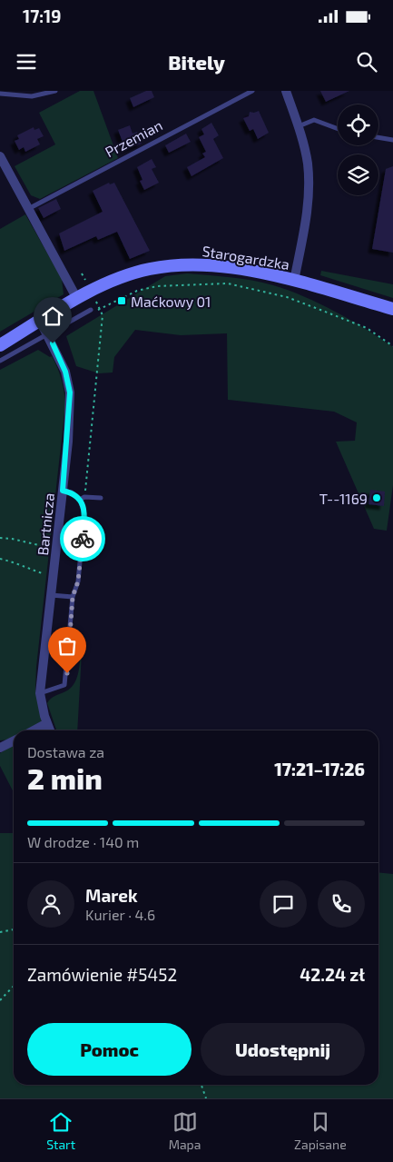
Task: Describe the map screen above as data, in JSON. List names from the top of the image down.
{
  "streets": {
    "main road": ["Starogardzka"],
    "street": ["Bartnicza"],
    "lane": ["Przemian"]
  },
  "crossings": [
    ["Starogardzka", "Bartnicza"]
  ],
  "places": {
    "transit": ["Maćkowy 01"],
    "other": ["T--1169"]
  },
  "page": {
    "status": "17:19",
    "header": "Bitely",
    "heading": ["2 min", "Dostawa za", "17:21–17:26"],
    "panel": [
      "Marek",
      "Kurier · 4.6",
      "Zamówienie #5452",
      "42.24 zł"
    ],
    "bar": "W drodze · 140 m",
    "buttons": ["Pomoc", "Udostępnij"],
    "tabs": ["Start", "Mapa", "Zapisane"]
  }
}
